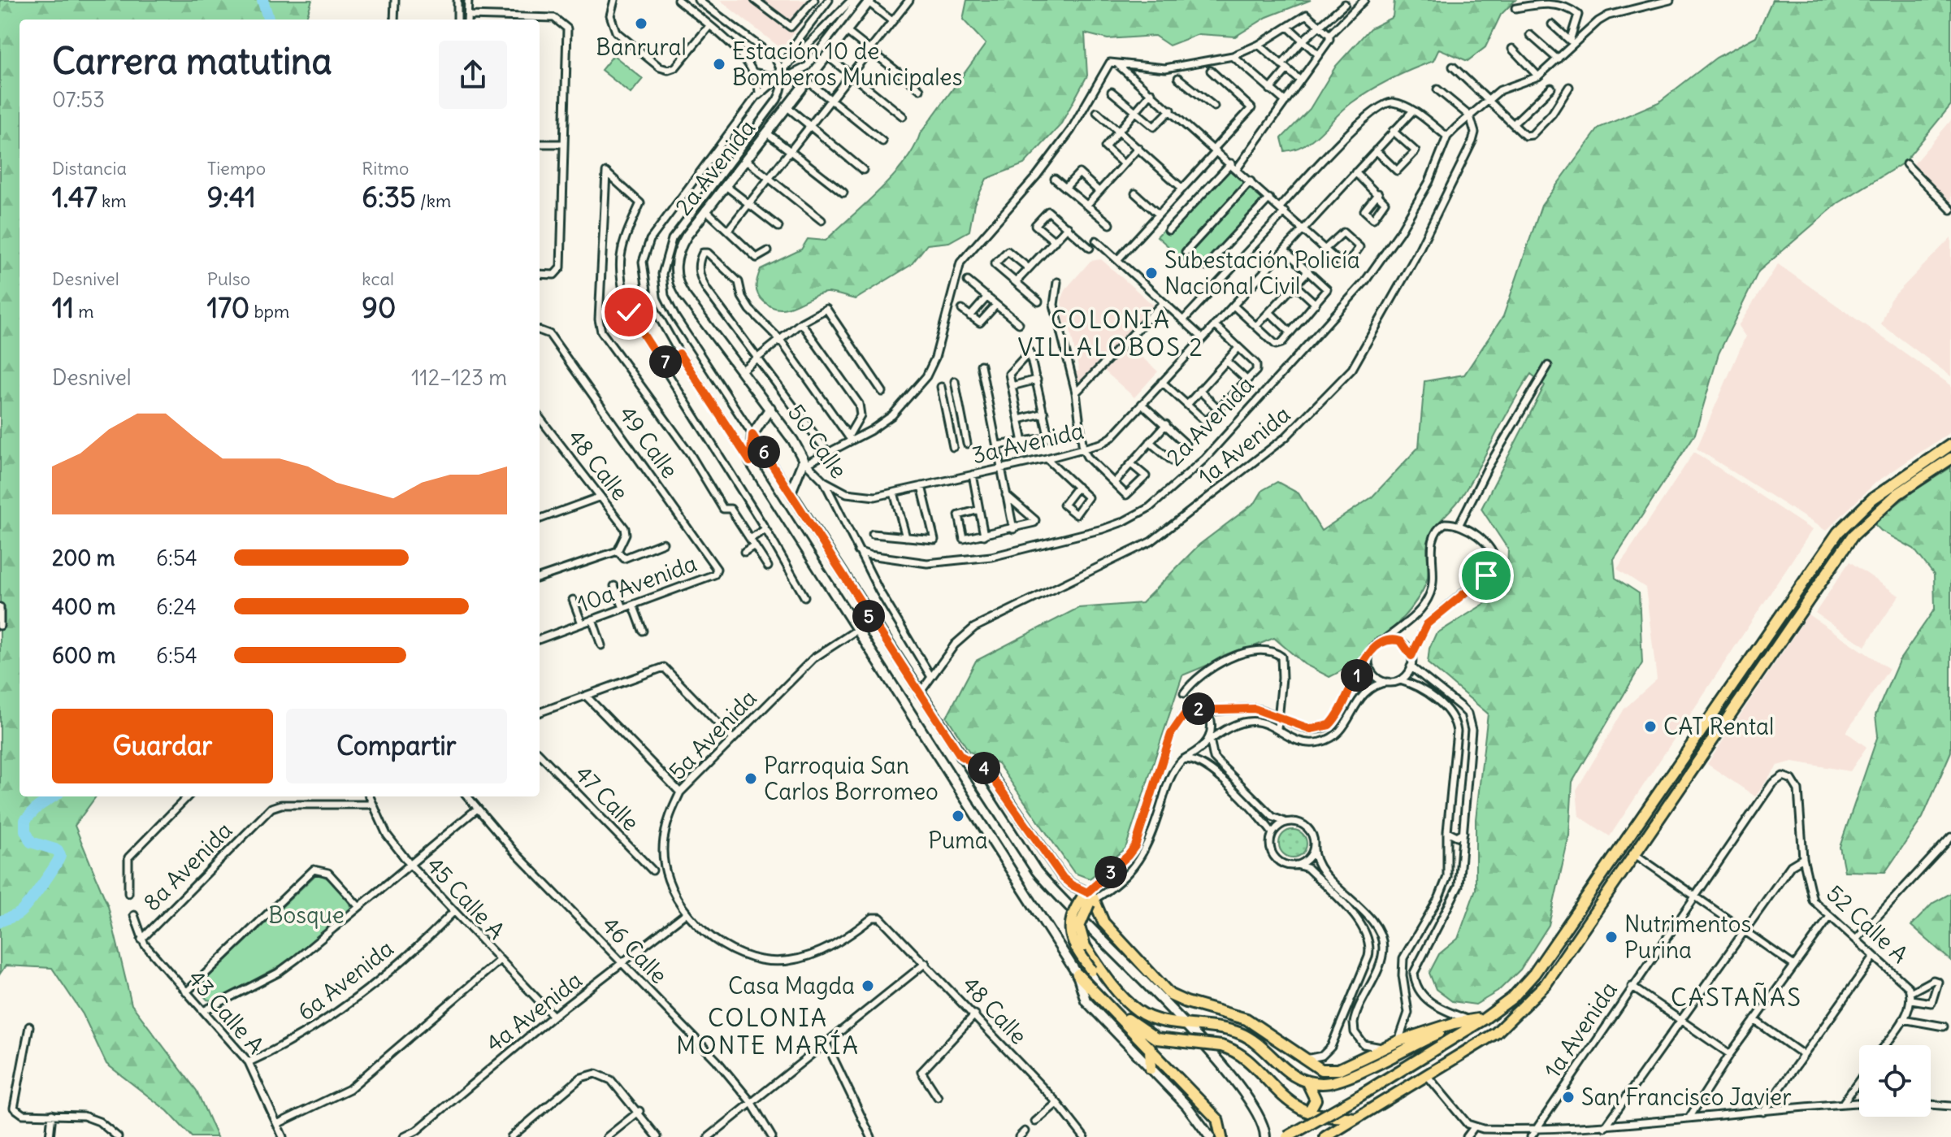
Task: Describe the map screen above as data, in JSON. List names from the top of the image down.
{
  "streets": {
    "main road": ["2a Avenida", "50 Calle"],
    "street": [
      "49 Calle",
      "3a Avenida",
      "1a Avenida",
      "48 Calle",
      "10a Avenida",
      "5a Avenida",
      "47 Calle",
      "8a Avenida",
      "45 Calle A",
      "52 Calle A",
      "46 Calle",
      "6a Avenida",
      "43 Calle A",
      "4a Avenida"
    ]
  },
  "crossings": [
    ["2a Avenida", "50 Calle"],
    ["2a Avenida", "1a Avenida"],
    ["50 Calle", "3a Avenida"],
    ["50 Calle", "1a Avenida"],
    ["49 Calle", "10a Avenida"],
    ["1a Avenida", "52 Calle A"],
    ["48 Calle", "5a Avenida"],
    ["48 Calle", "4a Avenida"],
    ["5a Avenida", "4a Avenida"],
    ["8a Avenida", "45 Calle A"],
    ["8a Avenida", "43 Calle A"],
    ["45 Calle A", "6a Avenida"],
    ["45 Calle A", "4a Avenida"],
    ["46 Calle", "4a Avenida"],
    ["6a Avenida", "43 Calle A"]
  ],
  "districts": ["COLONIA VILLALOBOS 2", "CASTAÑAS", "COLONIA MONTE MARÍA"],
  "parks": ["Bosque"],
  "places": [
    "Banrural",
    "Estación 10 de Bomberos Municipales",
    "Subestación Policía Nacional Civil",
    "CAT Rental",
    "Parroquia San Carlos Borromeo",
    "Puma",
    "Nutrimentos Purina",
    "Casa Magda",
    "San Francisco Javier"
  ],
  "page": {
    "heading": ["Carrera matutina", "07:53"],
    "stats": [
      ["Distancia", "1.47 km"],
      ["Tiempo", "9:41"],
      ["Ritmo", "6:35 /km"],
      ["Desnivel", "11 m"],
      ["Pulso", "170 bpm"],
      ["kcal", "90"]
    ],
    "pins": [
      "7",
      "6",
      "5",
      "1",
      "2",
      "4",
      "3"
    ],
    "chart": ["Desnivel", "112–123 m"],
    "list": [
      {
        "name": "200 m",
        "note": "6:54"
      },
      {
        "name": "400 m",
        "note": "6:24"
      },
      {
        "name": "600 m",
        "note": "6:54"
      }
    ],
    "buttons": ["Guardar", "Compartir"]
  }
}
